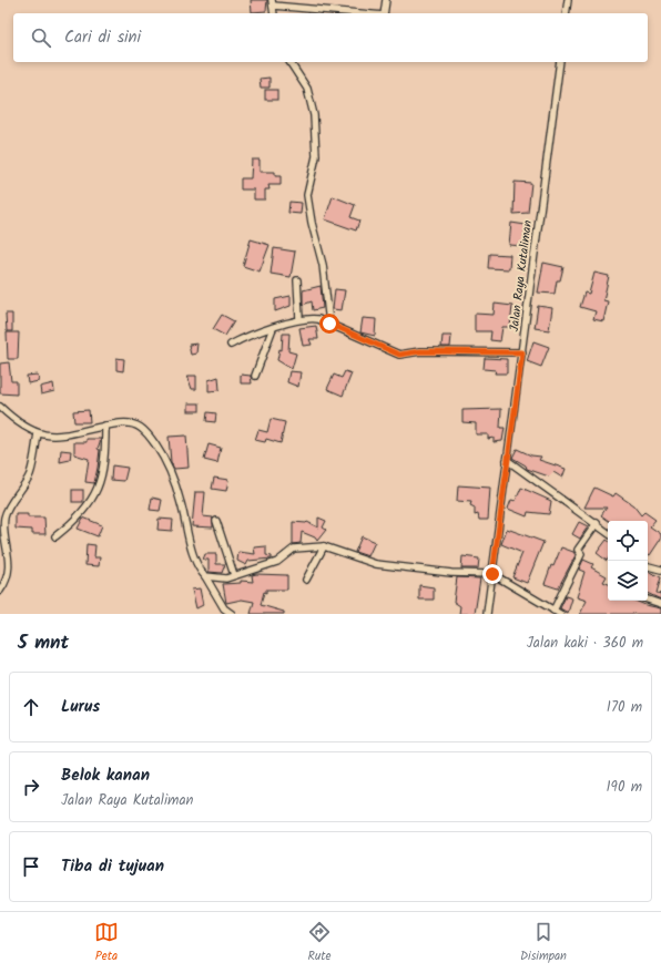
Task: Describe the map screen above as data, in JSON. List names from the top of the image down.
{
  "streets": {
    "street": ["Jalan Raya Kutaliman"]
  },
  "page": {
    "search": "Cari di sini",
    "heading": ["5 mnt", "Jalan kaki · 360 m"],
    "list": [
      ["Lurus", "170 m"],
      ["Belok kanan", "Jalan Raya Kutaliman", "190 m"],
      "Tiba di tujuan"
    ],
    "nav": ["Peta", "Rute", "Disimpan"]
  }
}
